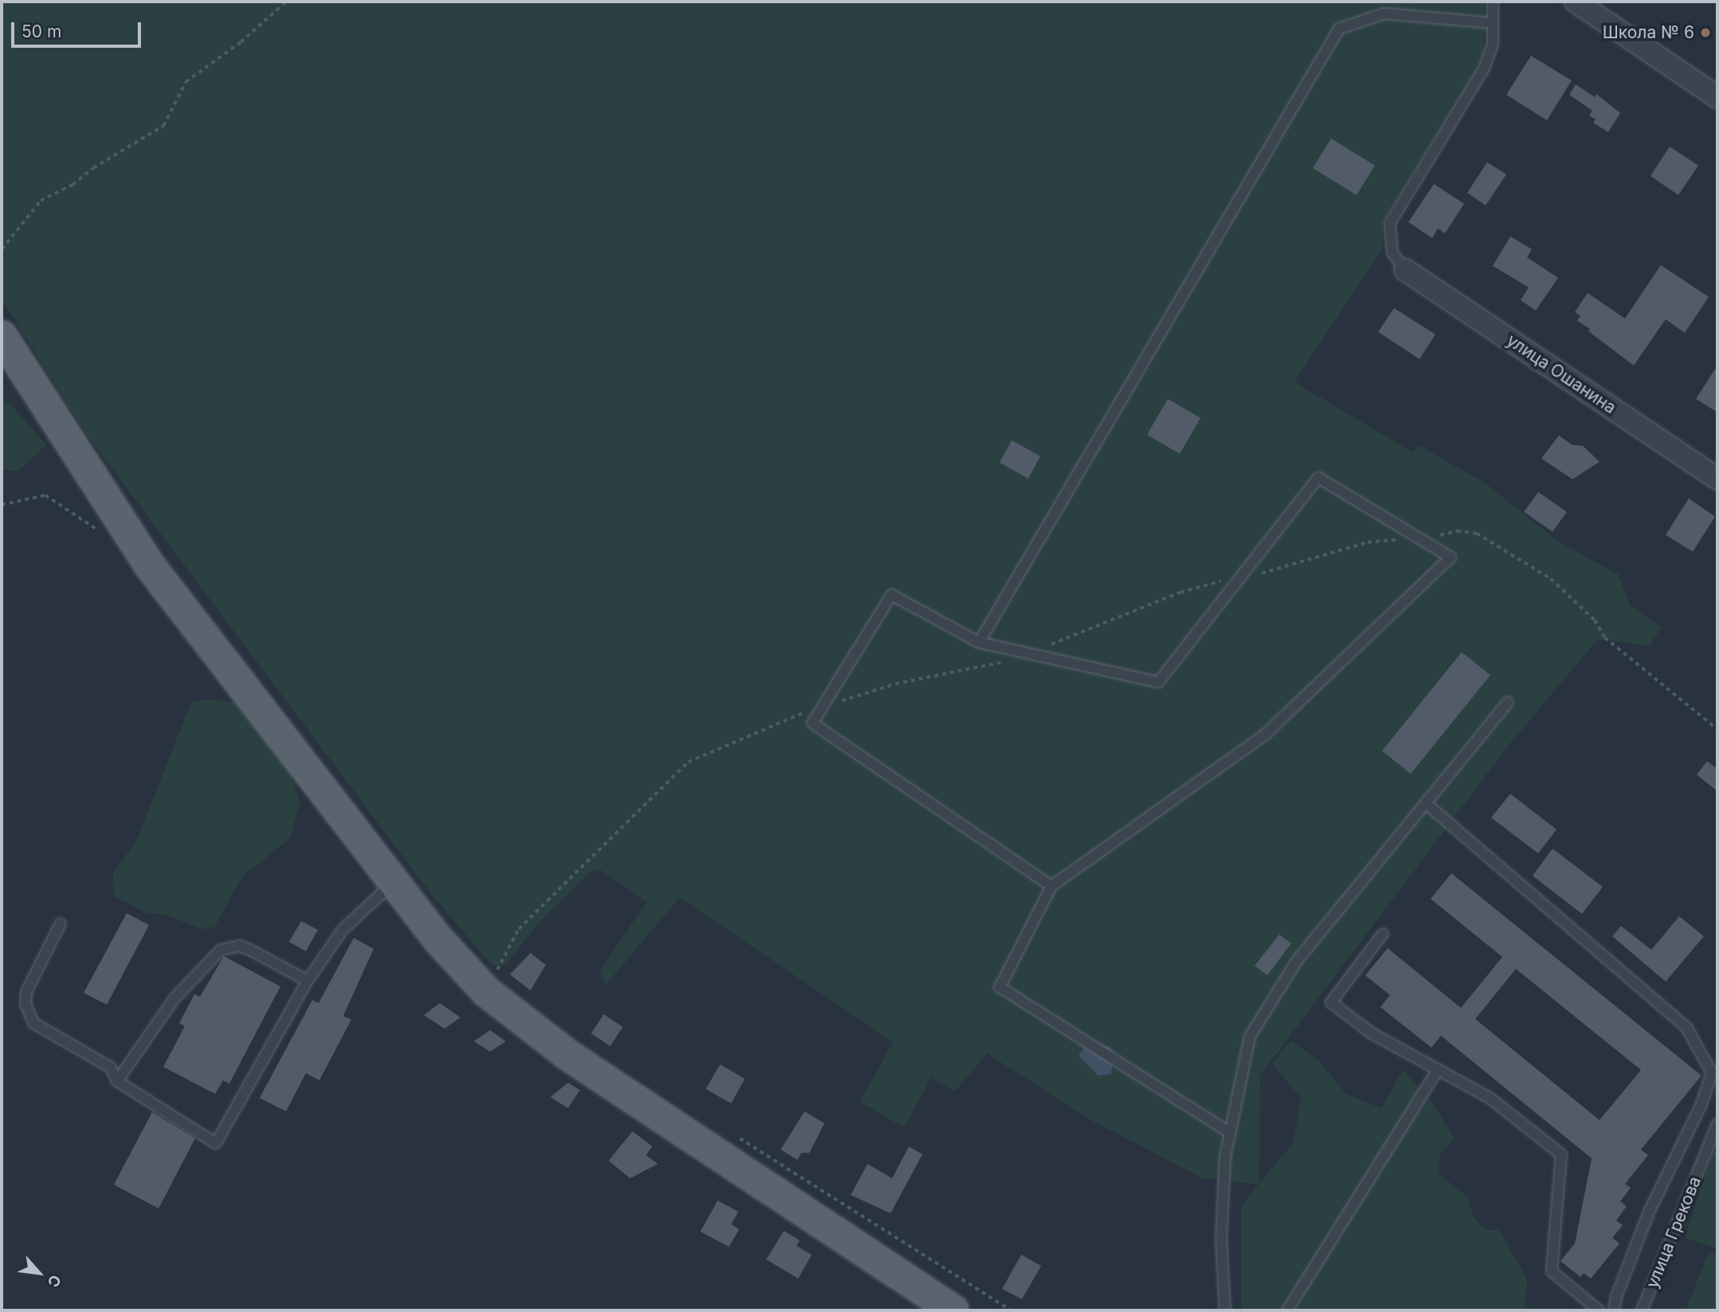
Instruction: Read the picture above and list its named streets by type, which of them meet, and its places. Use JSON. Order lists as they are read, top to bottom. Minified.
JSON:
{"streets":{"street":["улица Ошанина"],"lane":["улица Грекова"]},"places":["Школа № 6"],"scale_bar":"50 m","north":"bottom right"}
